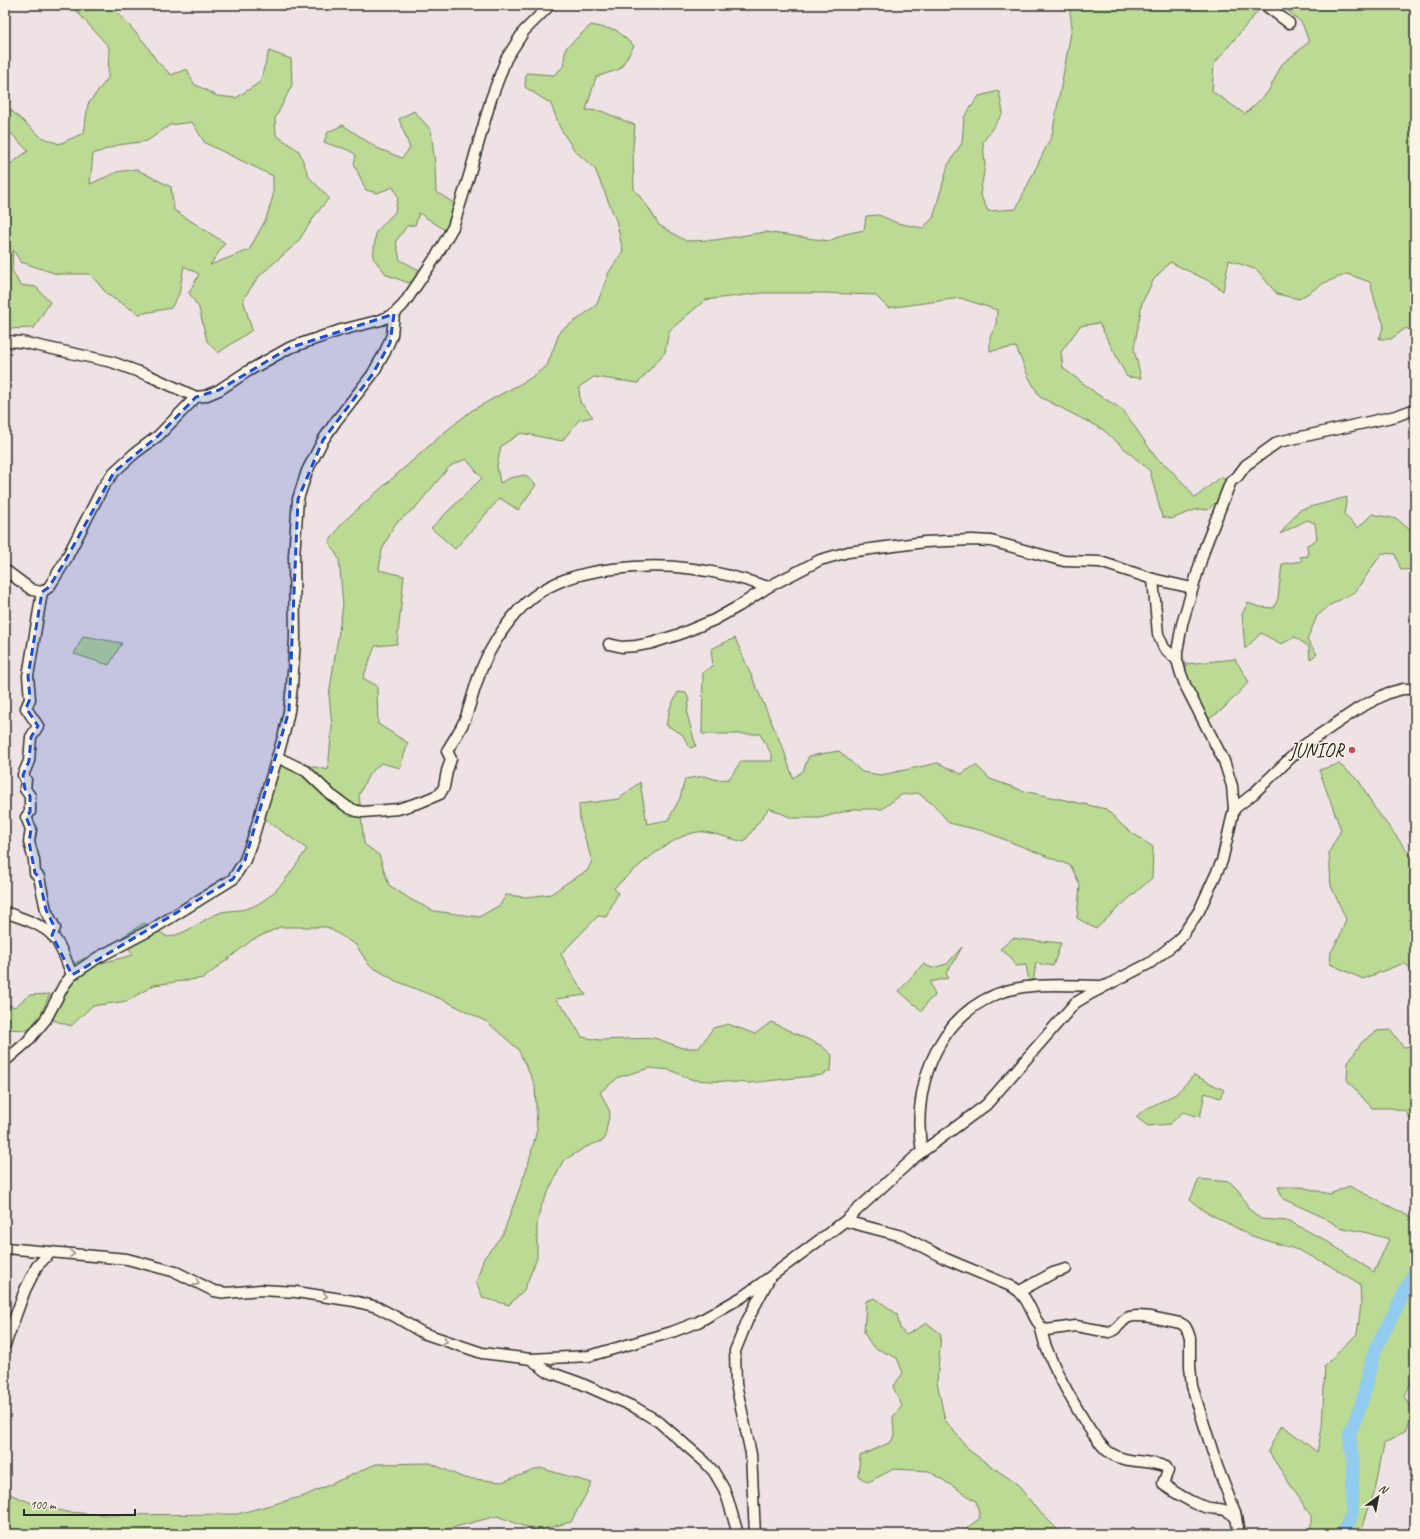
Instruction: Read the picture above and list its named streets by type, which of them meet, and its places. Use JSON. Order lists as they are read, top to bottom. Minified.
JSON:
{"places":["JUNIOR"],"scale_bar":"100 m","north":"top right"}
